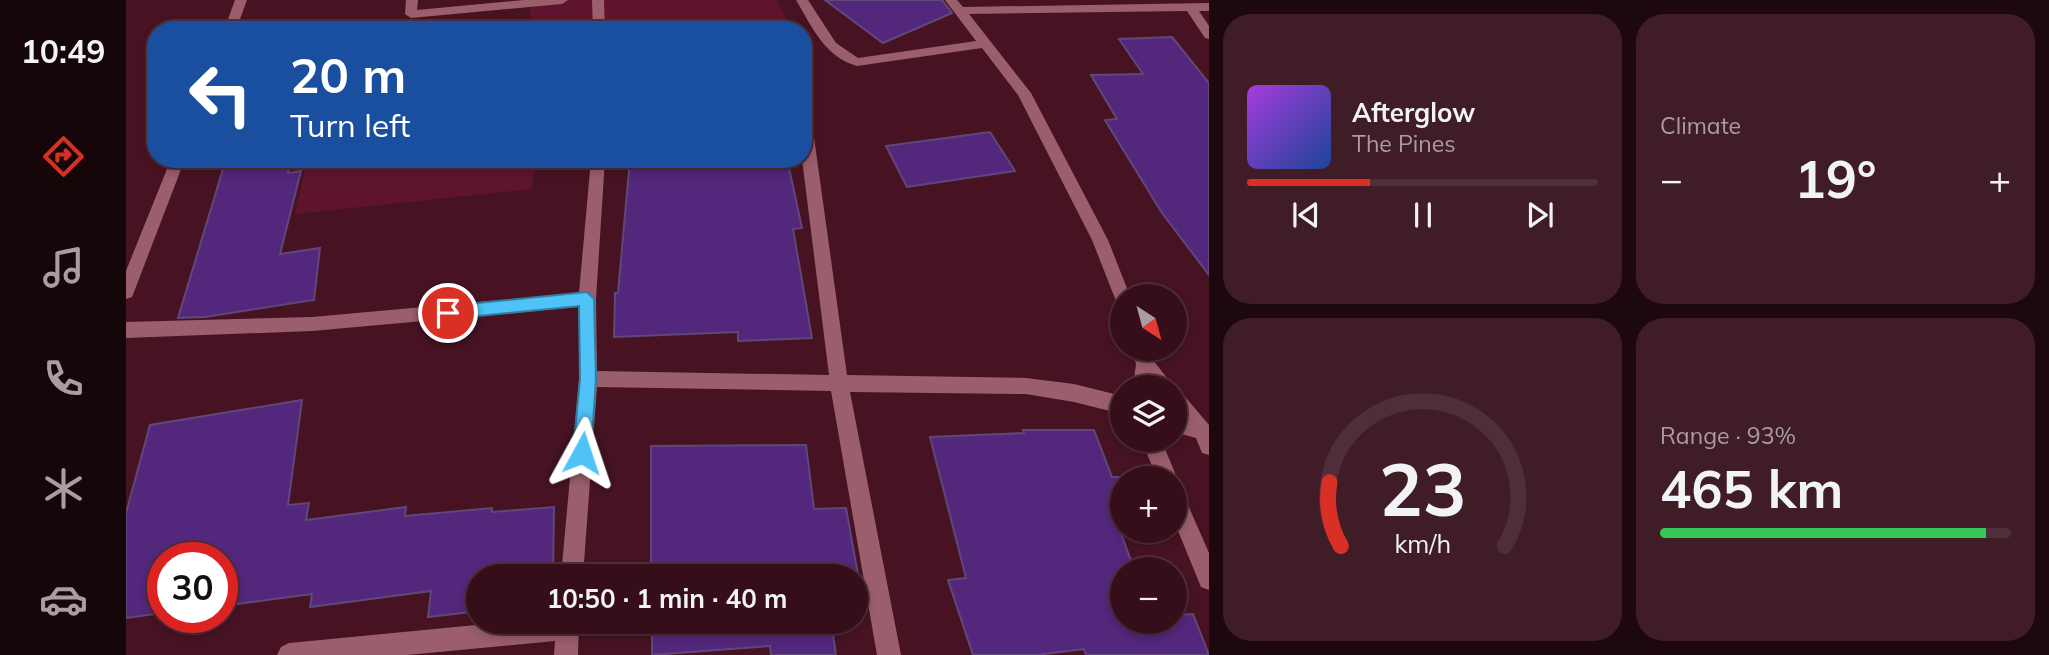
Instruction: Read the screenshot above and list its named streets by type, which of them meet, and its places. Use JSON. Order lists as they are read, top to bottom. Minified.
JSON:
{"north":"bottom right","page":{"tabs":"10:49","tile":["Climate",["Range · 93%","465 km"]],"turn":["20 m","Turn left"],"song":["Afterglow","The Pines"],"heat":["−","19°","+"],"map_buttons":["+","−"],"limit":"30","trip":"10:50 · 1 min · 40 m","gauge":["23","km/h"]}}
